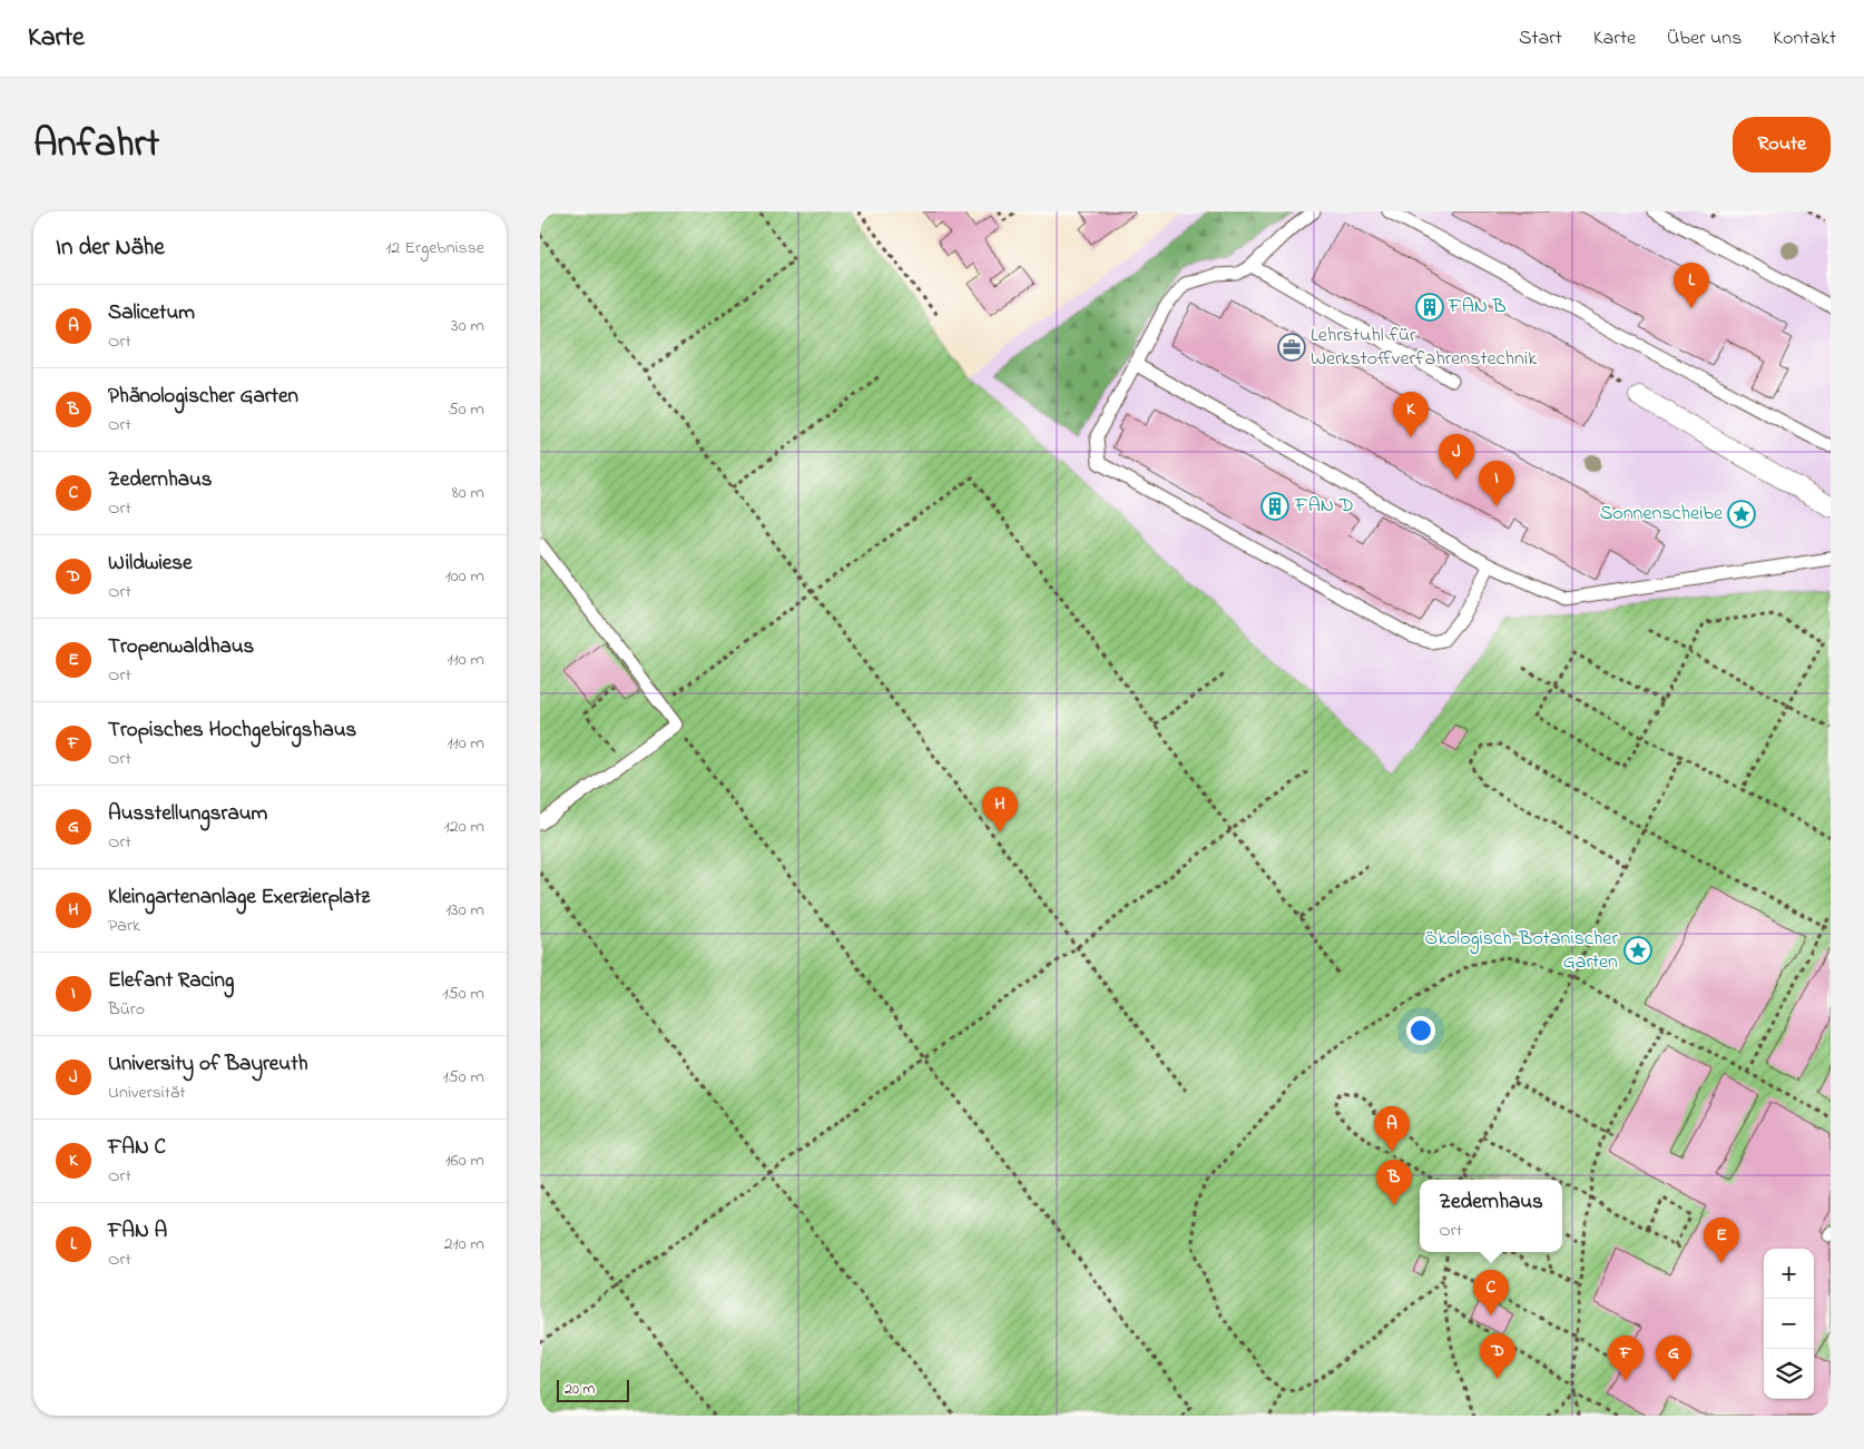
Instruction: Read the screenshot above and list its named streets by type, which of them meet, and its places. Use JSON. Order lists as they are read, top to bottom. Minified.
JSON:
{"places":{"building":["FAN B","FAN D"],"office":["Lehrstuhl für Werkstoffverfahrenstechnik"],"place":["Sonnenscheibe","Ökologisch-Botanischer Garten"]},"scale_bar":"20 m","page":{"header":"Karte","nav":["Start","Karte","Über uns","Kontakt"],"title":"Anfahrt","buttons":"Route","heading":["In der Nähe","12 Ergebnisse"],"pins":["L","K","J","I","H","A","B","E","C","D","F","G"],"list":[{"mark":"A","name":"Salicetum","note":"Ort","value":"30 m"},{"mark":"B","name":"Phänologischer Garten","note":"Ort","value":"50 m"},{"mark":"C","name":"Zedernhaus","note":"Ort","value":"80 m"},{"mark":"D","name":"Wildwiese","note":"Ort","value":"100 m"},{"mark":"E","name":"Tropenwaldhaus","note":"Ort","value":"110 m"},{"mark":"F","name":"Tropisches Hochgebirgshaus","note":"Ort","value":"110 m"},{"mark":"G","name":"Ausstellungsraum","note":"Ort","value":"120 m"},{"mark":"H","name":"Kleingartenanlage Exerzierplatz","note":"Park","value":"130 m"},{"mark":"I","name":"Elefant Racing","note":"Büro","value":"150 m"},{"mark":"J","name":"University of Bayreuth","note":"Universität","value":"150 m"},{"mark":"K","name":"FAN C","note":"Ort","value":"160 m"},{"mark":"L","name":"FAN A","note":"Ort","value":"210 m"}],"popup":["Zedernhaus","Ort"],"map_buttons":["+","−"],"scale":"20 m"}}
